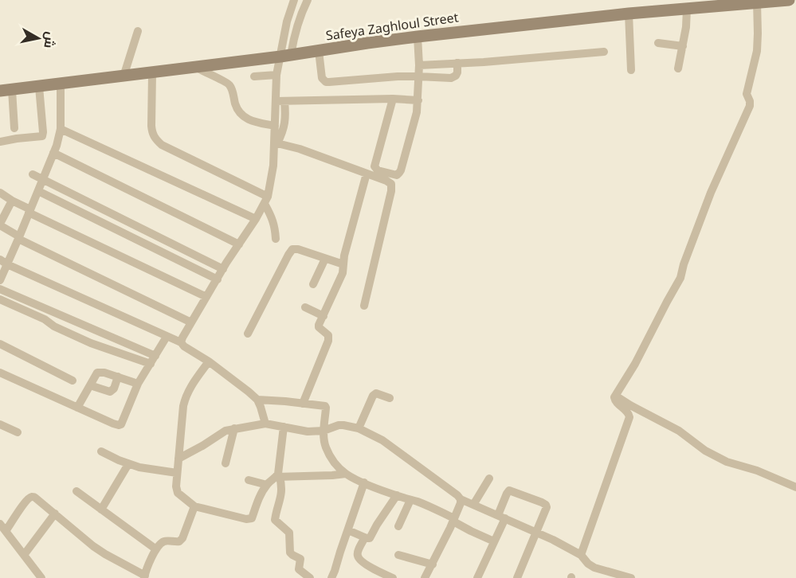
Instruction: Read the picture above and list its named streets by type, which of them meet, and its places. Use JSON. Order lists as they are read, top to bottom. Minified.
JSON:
{"streets":{"street":["Safeya Zaghloul Street"]},"north":"right"}
